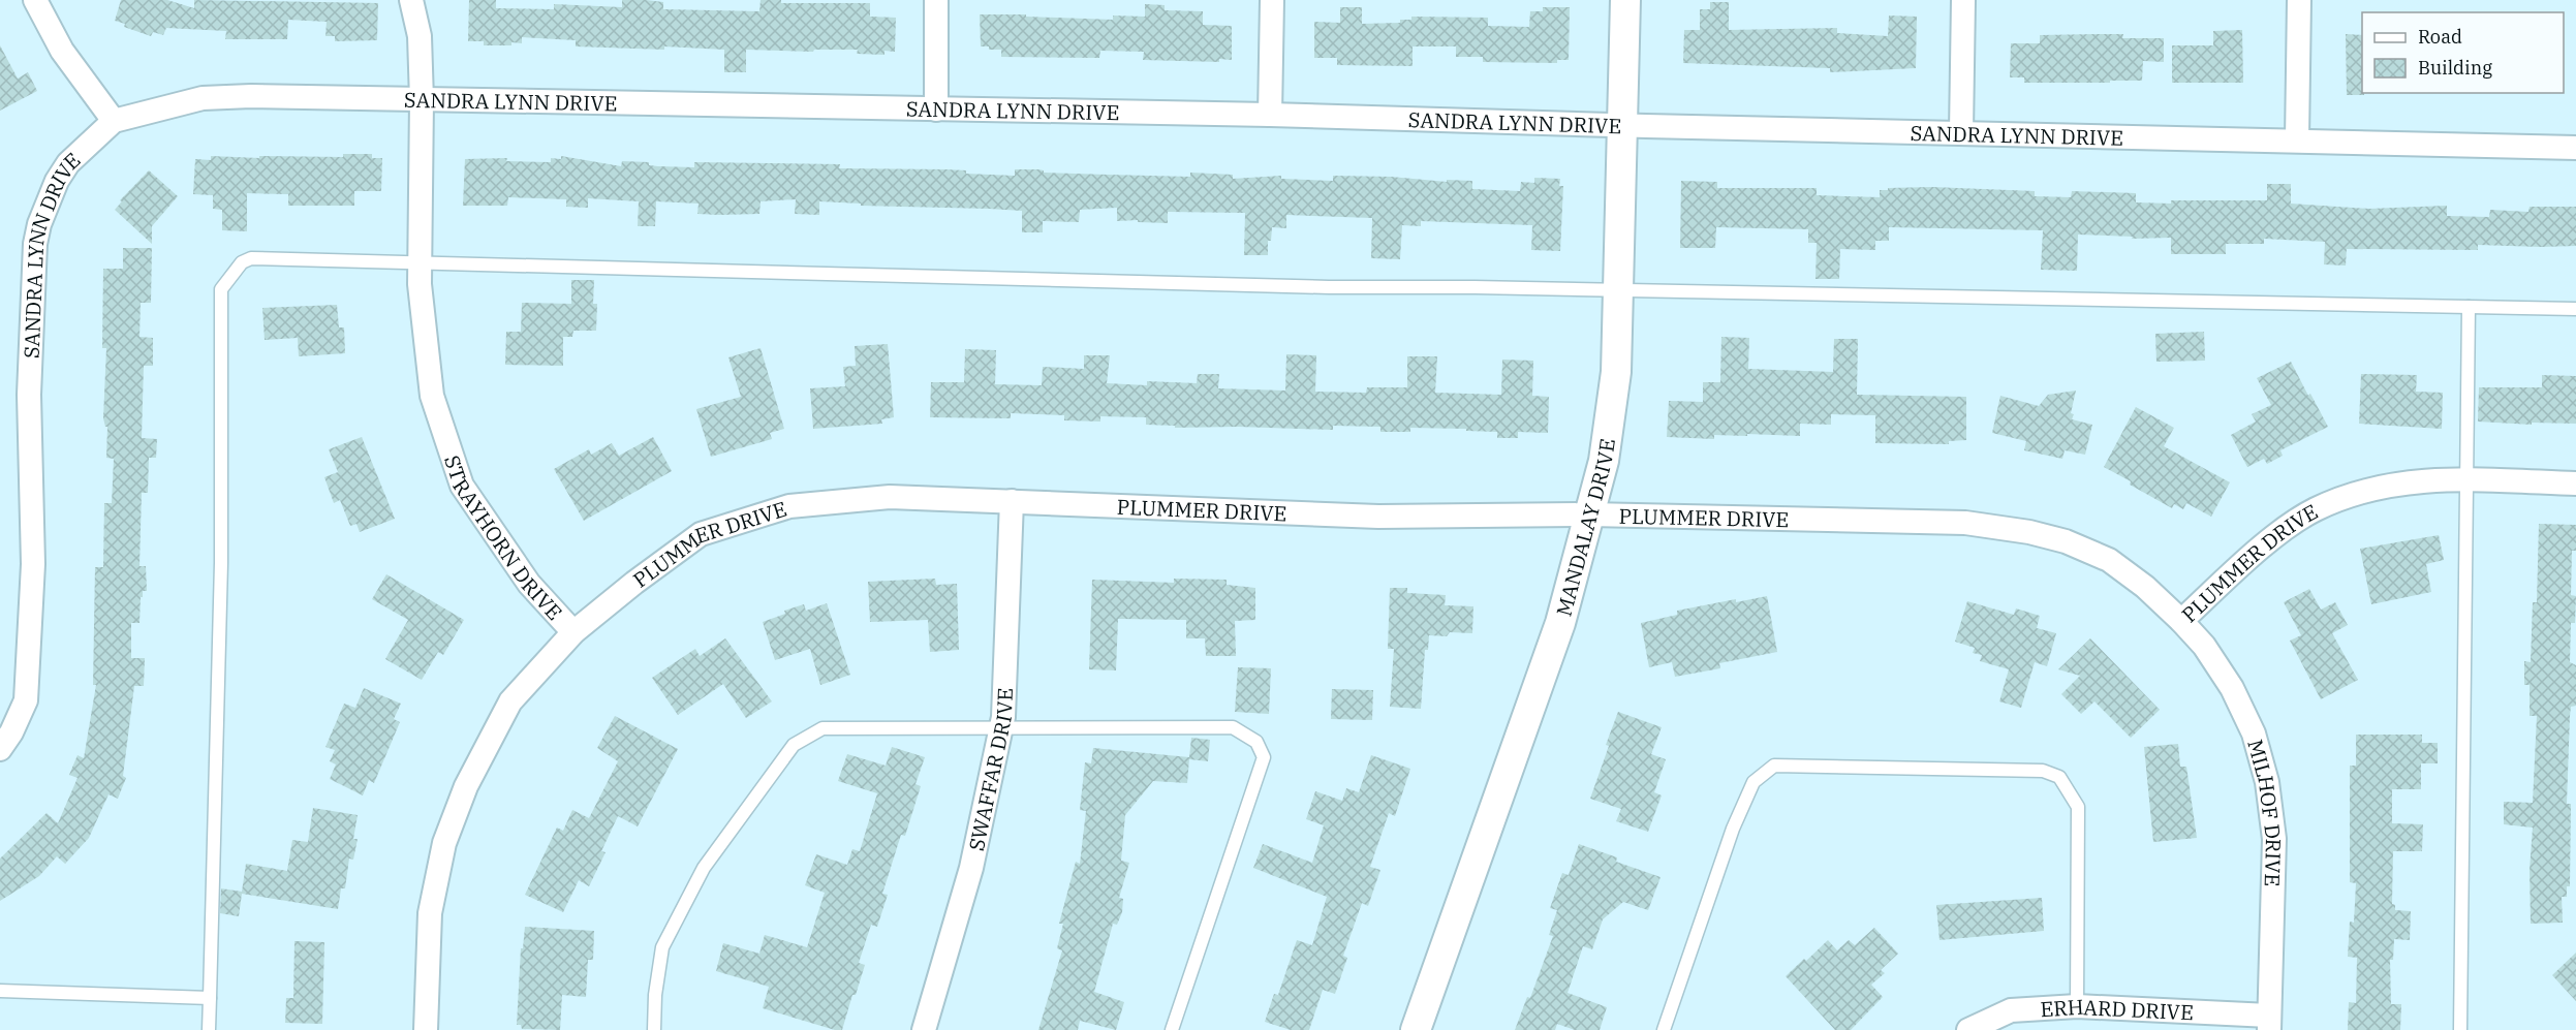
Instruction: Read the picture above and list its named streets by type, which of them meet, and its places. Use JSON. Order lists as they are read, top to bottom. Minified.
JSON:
{"streets":{"street":["SANDRA LYNN DRIVE","PLUMMER DRIVE","MANDALAY DRIVE","STRAYHORN DRIVE","SWAFFAR DRIVE","MILHOF DRIVE","ERHARD DRIVE"]},"crossings":[["SANDRA LYNN DRIVE","MANDALAY DRIVE"],["SANDRA LYNN DRIVE","STRAYHORN DRIVE"],["PLUMMER DRIVE","MANDALAY DRIVE"],["PLUMMER DRIVE","STRAYHORN DRIVE"],["PLUMMER DRIVE","SWAFFAR DRIVE"],["PLUMMER DRIVE","MILHOF DRIVE"],["MILHOF DRIVE","ERHARD DRIVE"]],"legend":["Road","Building"]}
